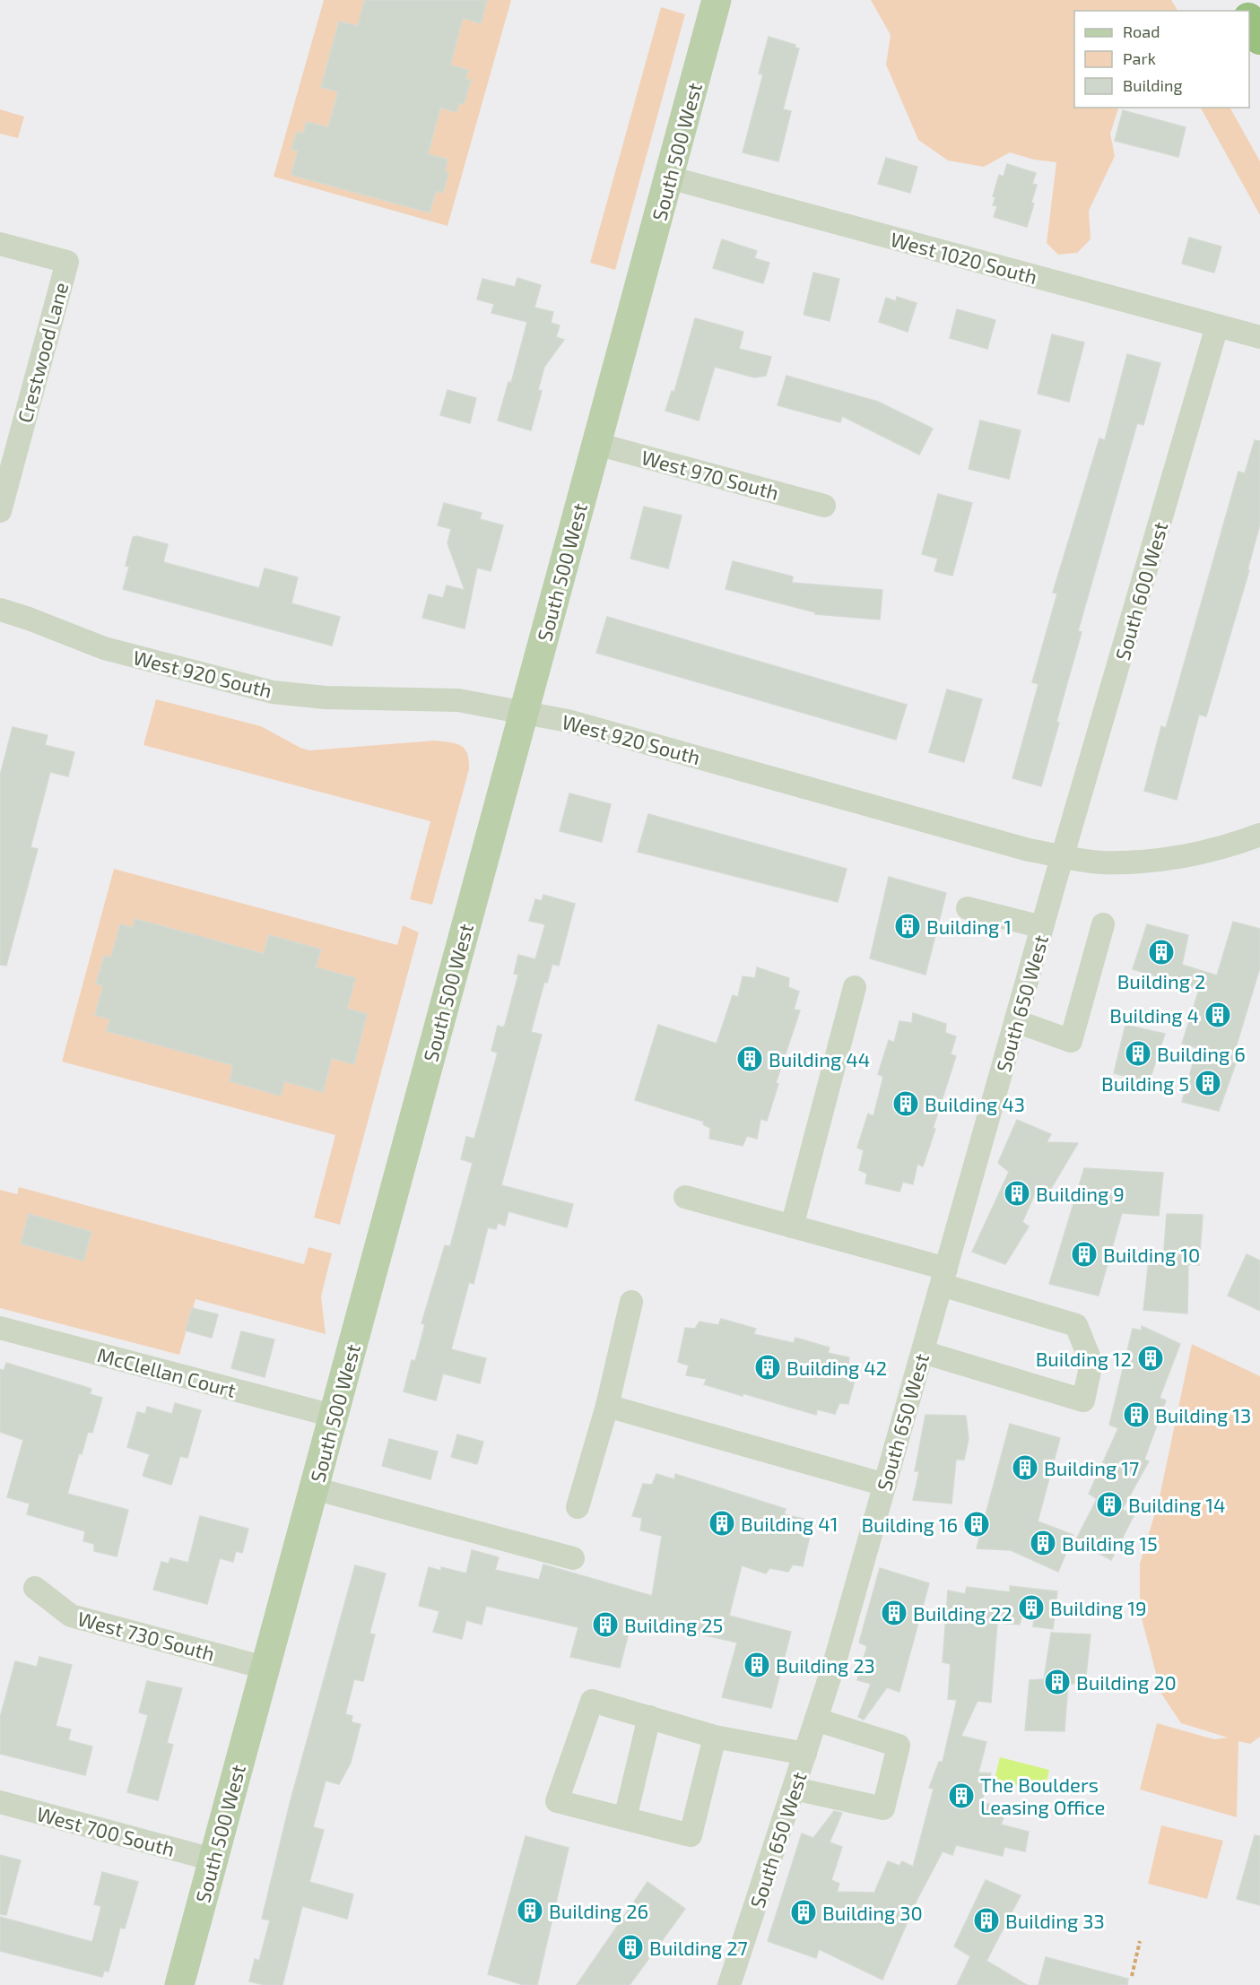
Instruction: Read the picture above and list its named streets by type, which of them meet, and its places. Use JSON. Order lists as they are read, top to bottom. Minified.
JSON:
{"streets":{"main road":["South 500 West"],"street":["West 1020 South","Crestwood Lane","West 970 South","South 600 West","West 920 South","South 650 West","McClellan Court","West 730 South","West 700 South"]},"crossings":[["South 500 West","West 1020 South"],["South 500 West","West 970 South"],["South 500 West","West 920 South"],["South 500 West","McClellan Court"],["South 500 West","West 730 South"],["South 500 West","West 700 South"],["West 1020 South","South 600 West"],["South 600 West","West 920 South"],["South 600 West","South 650 West"],["West 920 South","South 650 West"]],"places":{"building":["Building 1","Building 2","Building 4","Building 6","Building 44","Building 5","Building 43","Building 9","Building 10","Building 12","Building 42","Building 13","Building 17","Building 14","Building 41","Building 16","Building 15","Building 19","Building 22","Building 25","Building 23","Building 20","The Boulders Leasing Office","Building 26","Building 30","Building 33","Building 27"]},"legend":["Road","Park","Building"]}
